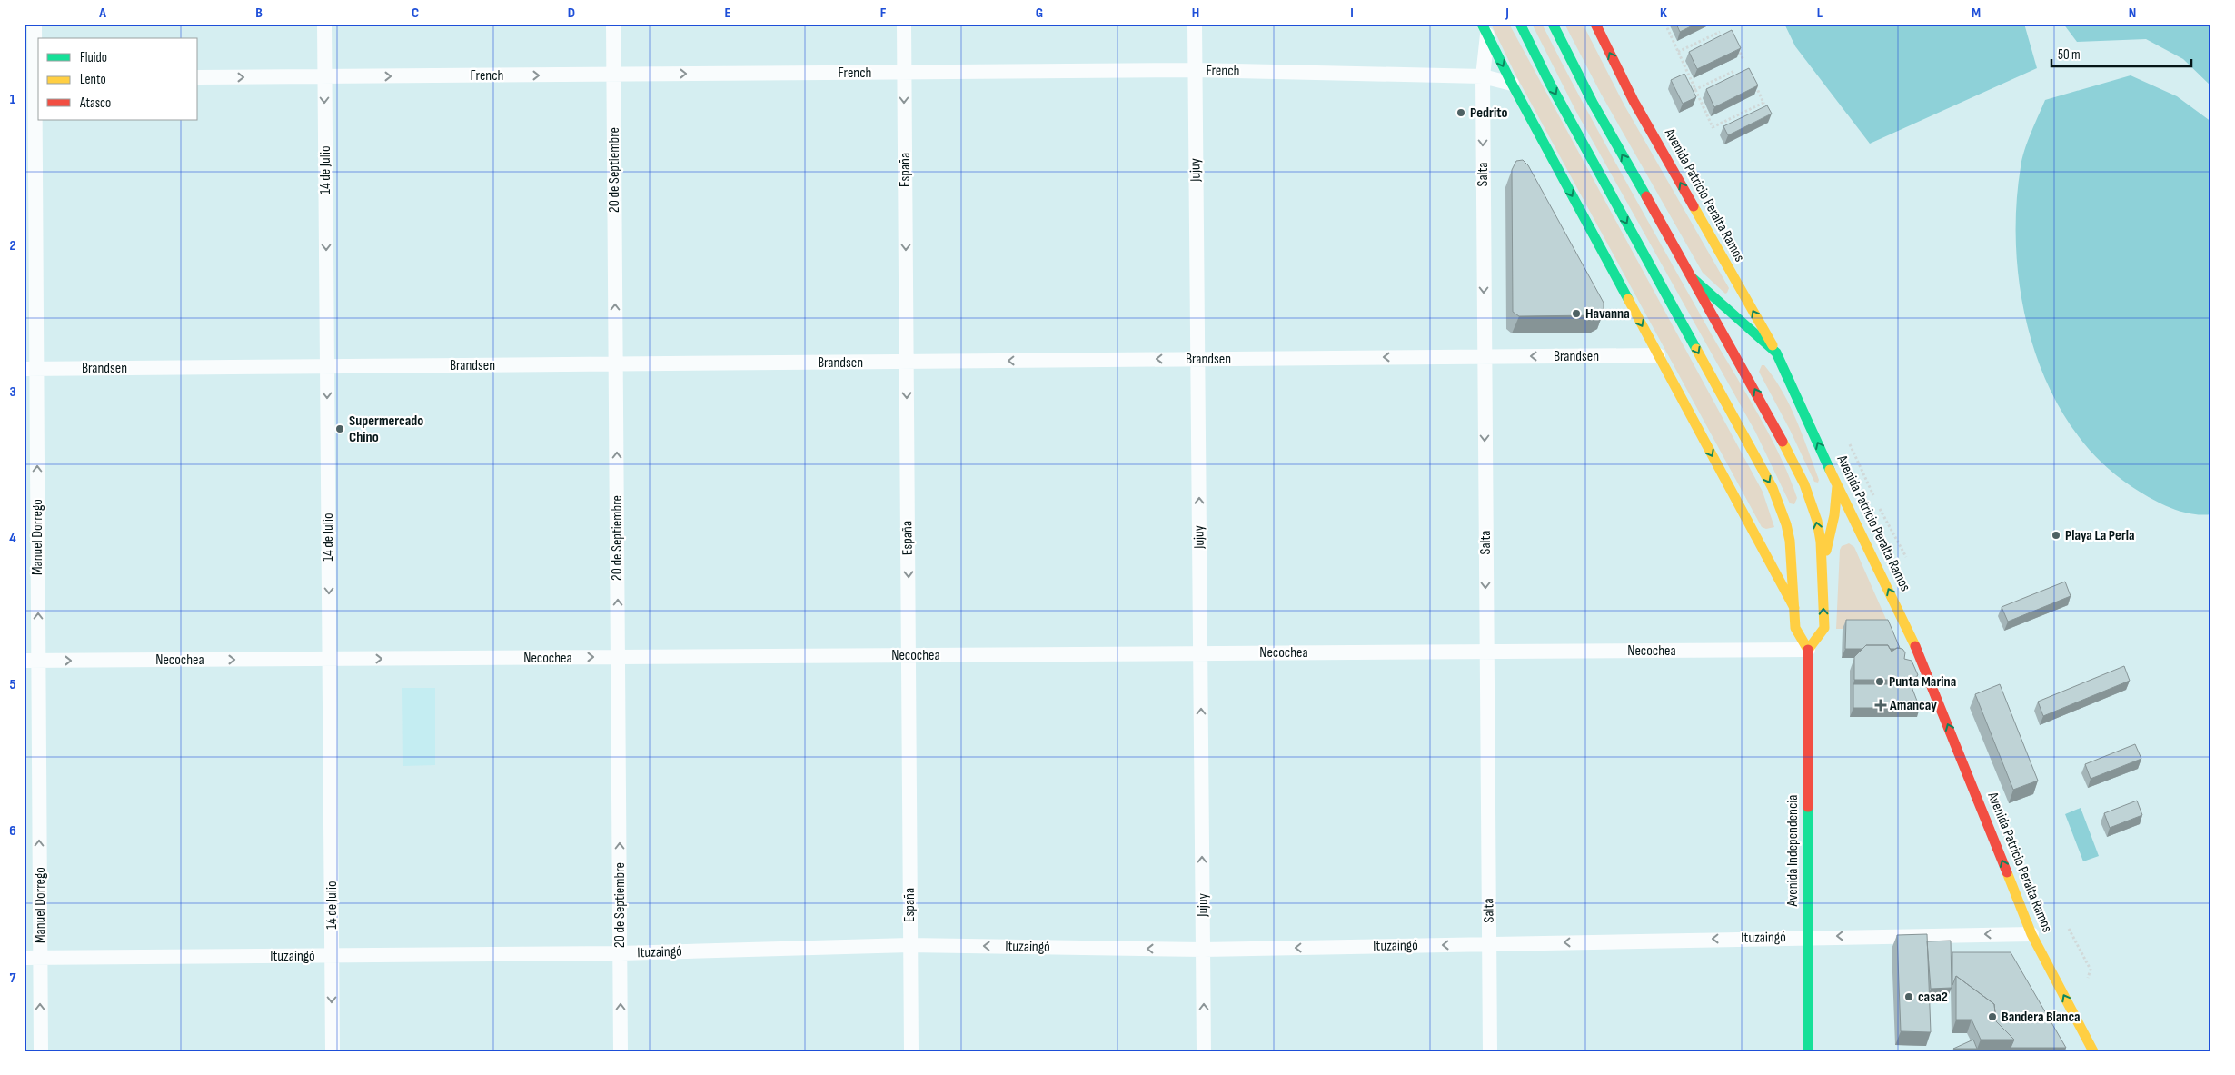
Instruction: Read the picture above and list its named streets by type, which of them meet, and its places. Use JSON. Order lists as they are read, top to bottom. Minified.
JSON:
{"streets":{"main road":["Avenida Patricio Peralta Ramos","Avenida Independencia"],"street":["French","14 de Julio","20 de Septiembre","España","Jujuy","Salta","Brandsen","Manuel Dorrego","Necochea","Ituzaingó"]},"crossings":[["French","14 de Julio"],["French","20 de Septiembre"],["French","España"],["French","Jujuy"],["French","Salta"],["14 de Julio","Brandsen"],["14 de Julio","Necochea"],["14 de Julio","Ituzaingó"],["20 de Septiembre","Brandsen"],["20 de Septiembre","Necochea"],["20 de Septiembre","Ituzaingó"],["España","Brandsen"],["España","Necochea"],["España","Ituzaingó"],["Jujuy","Brandsen"],["Jujuy","Necochea"],["Jujuy","Ituzaingó"],["Salta","Brandsen"],["Salta","Necochea"],["Salta","Ituzaingó"],["Avenida Patricio Peralta Ramos","Ituzaingó"],["Brandsen","Manuel Dorrego"],["Manuel Dorrego","Necochea"],["Manuel Dorrego","Ituzaingó"],["Necochea","Avenida Independencia"],["Avenida Independencia","Ituzaingó"]],"one_way":["French","14 de Julio","20 de Septiembre","España","Jujuy","Salta","Brandsen","Manuel Dorrego","Ituzaingó"],"places":{"other":["Pedrito","Havanna","Supermercado Chino","Playa La Perla","Punta Marina","casa2","Bandera Blanca"],"health":["Amancay"]},"legend":["Fluido","Lento","Atasco"],"scale_bar":"50 m","grid":{"columns":["A","B","C","D","E","F","G","H","I","J","K","L","M","N"],"rows":["1","2","3","4","5","6","7"]}}
